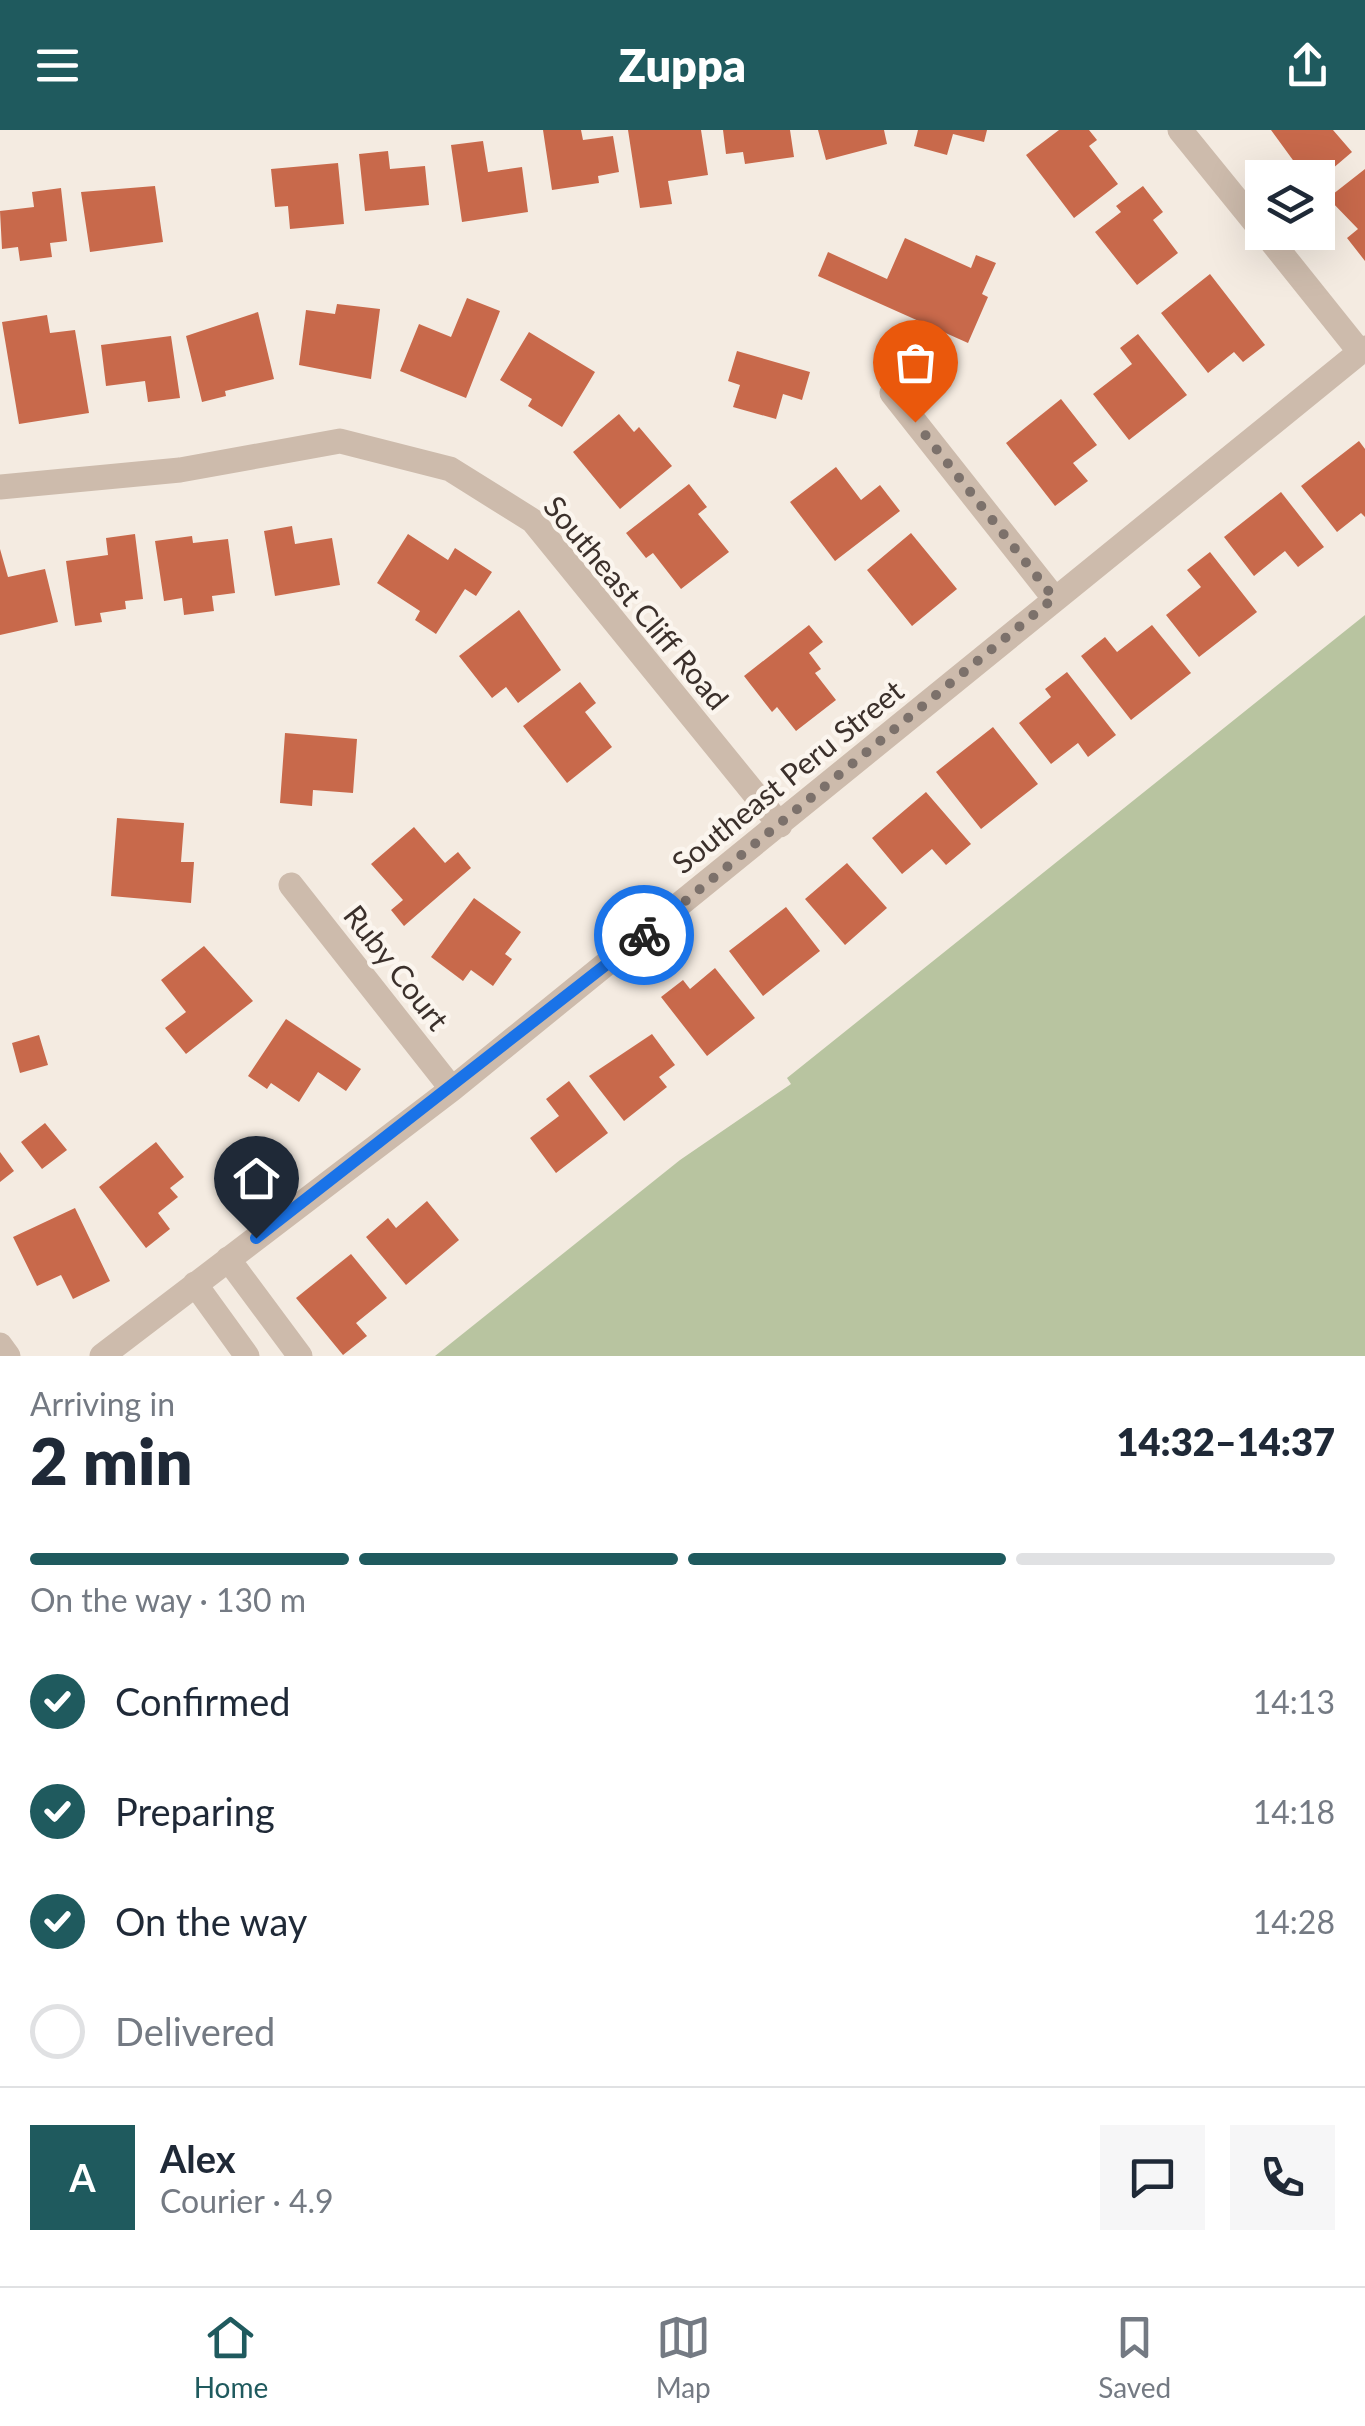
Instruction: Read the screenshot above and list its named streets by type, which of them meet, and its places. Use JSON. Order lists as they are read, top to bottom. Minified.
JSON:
{"streets":{"street":["Southeast Cliff Road","Southeast Peru Street","Ruby Court"]},"crossings":[["Southeast Cliff Road","Southeast Peru Street"],["Southeast Peru Street","Ruby Court"]],"page":{"header":"Zuppa","heading":["2 min","Arriving in","14:32–14:37"],"panel":["Alex","Courier · 4.9"],"bar":"On the way · 130 m","list":[["Confirmed","14:13"],["Preparing","14:18"],["On the way","14:28"],"Delivered"],"round":"A","tabs":["Home","Map","Saved"]}}
